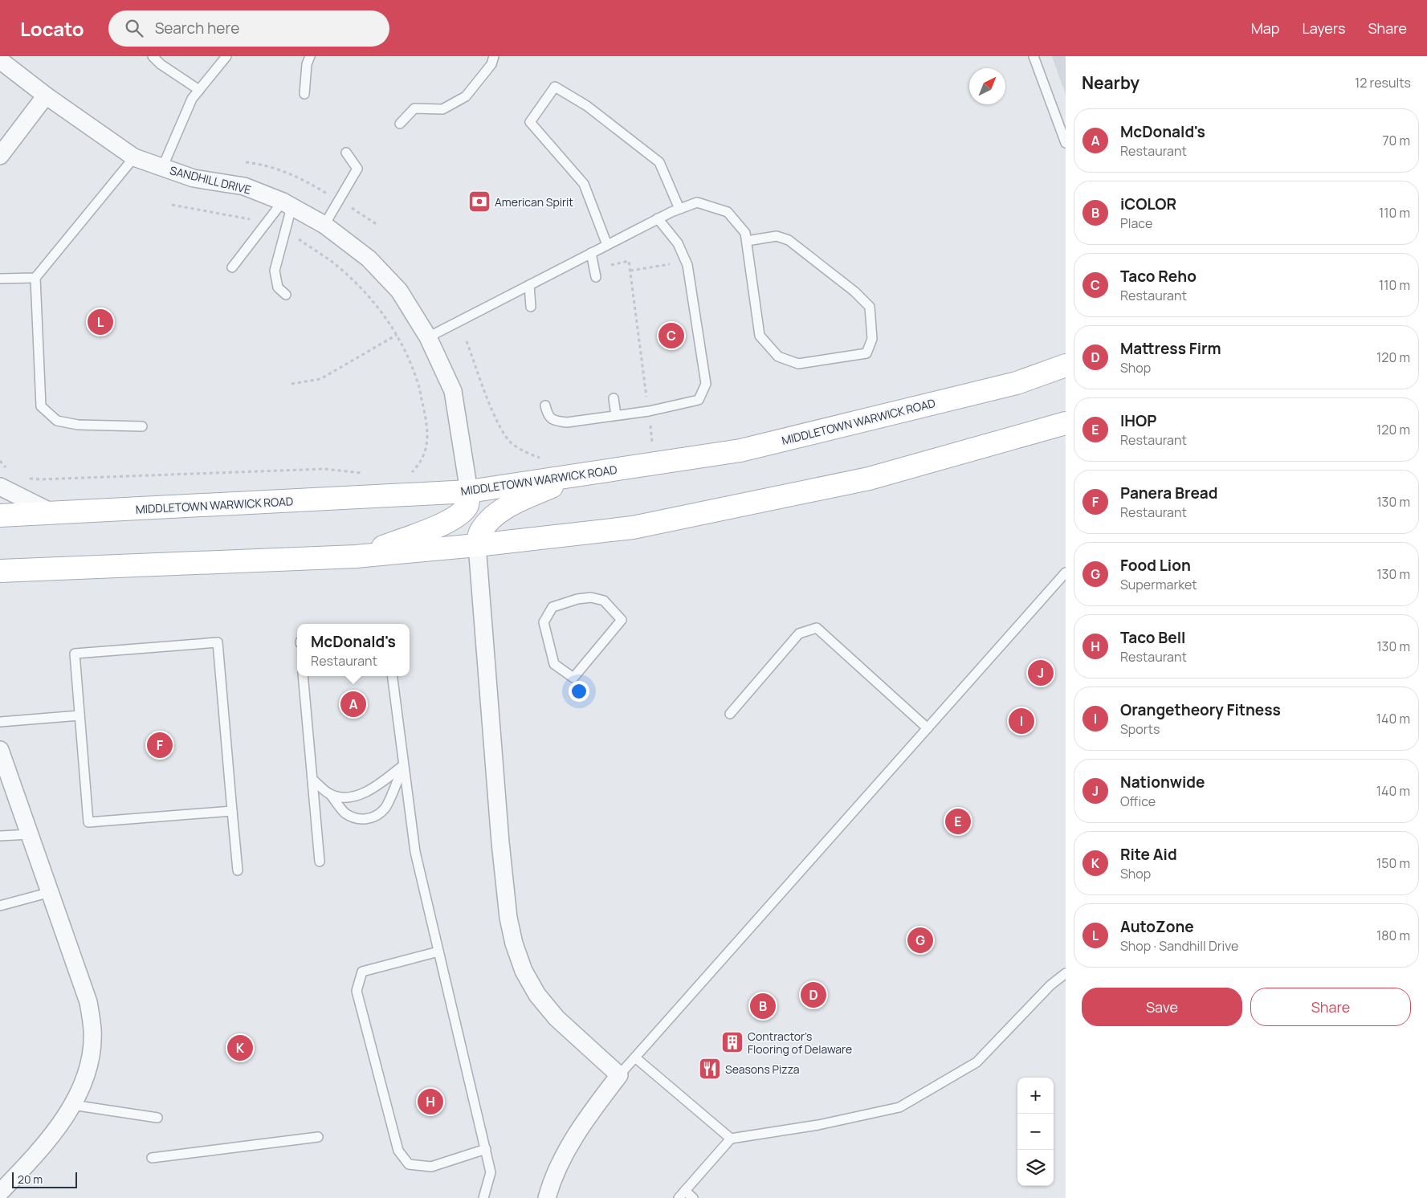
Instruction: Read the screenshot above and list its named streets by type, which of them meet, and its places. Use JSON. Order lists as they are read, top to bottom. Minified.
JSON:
{"streets":{"main road":["MIDDLETOWN WARWICK ROAD"],"street":["SANDHILL DRIVE"]},"crossings":[["SANDHILL DRIVE","MIDDLETOWN WARWICK ROAD"]],"places":{"bank":["American Spirit"],"building":["Contractor's Flooring of Delaware"],"restaurant":["Seasons Pizza"]},"scale_bar":"20 m","north":"top right","page":{"header":"Locato","search":"Search here","nav":["Map","Layers","Share"],"heading":["Nearby","12 results"],"list":[{"mark":"A","name":"McDonald's","note":"Restaurant","value":"70 m"},{"mark":"B","name":"iCOLOR","note":"Place","value":"110 m"},{"mark":"C","name":"Taco Reho","note":"Restaurant","value":"110 m"},{"mark":"D","name":"Mattress Firm","note":"Shop","value":"120 m"},{"mark":"E","name":"IHOP","note":"Restaurant","value":"120 m"},{"mark":"F","name":"Panera Bread","note":"Restaurant","value":"130 m"},{"mark":"G","name":"Food Lion","note":"Supermarket","value":"130 m"},{"mark":"H","name":"Taco Bell","note":"Restaurant","value":"130 m"},{"mark":"I","name":"Orangetheory Fitness","note":"Sports","value":"140 m"},{"mark":"J","name":"Nationwide","note":"Office","value":"140 m"},{"mark":"K","name":"Rite Aid","note":"Shop","value":"150 m"},{"mark":"L","name":"AutoZone","note":"Shop · Sandhill Drive","value":"180 m"}],"pins":["L","C","J","A","I","F","E","G","D","B","K","H"],"popup":["McDonald's","Restaurant"],"buttons":["Save","Share"],"map_buttons":["+","−"],"scale":"20 m"}}
